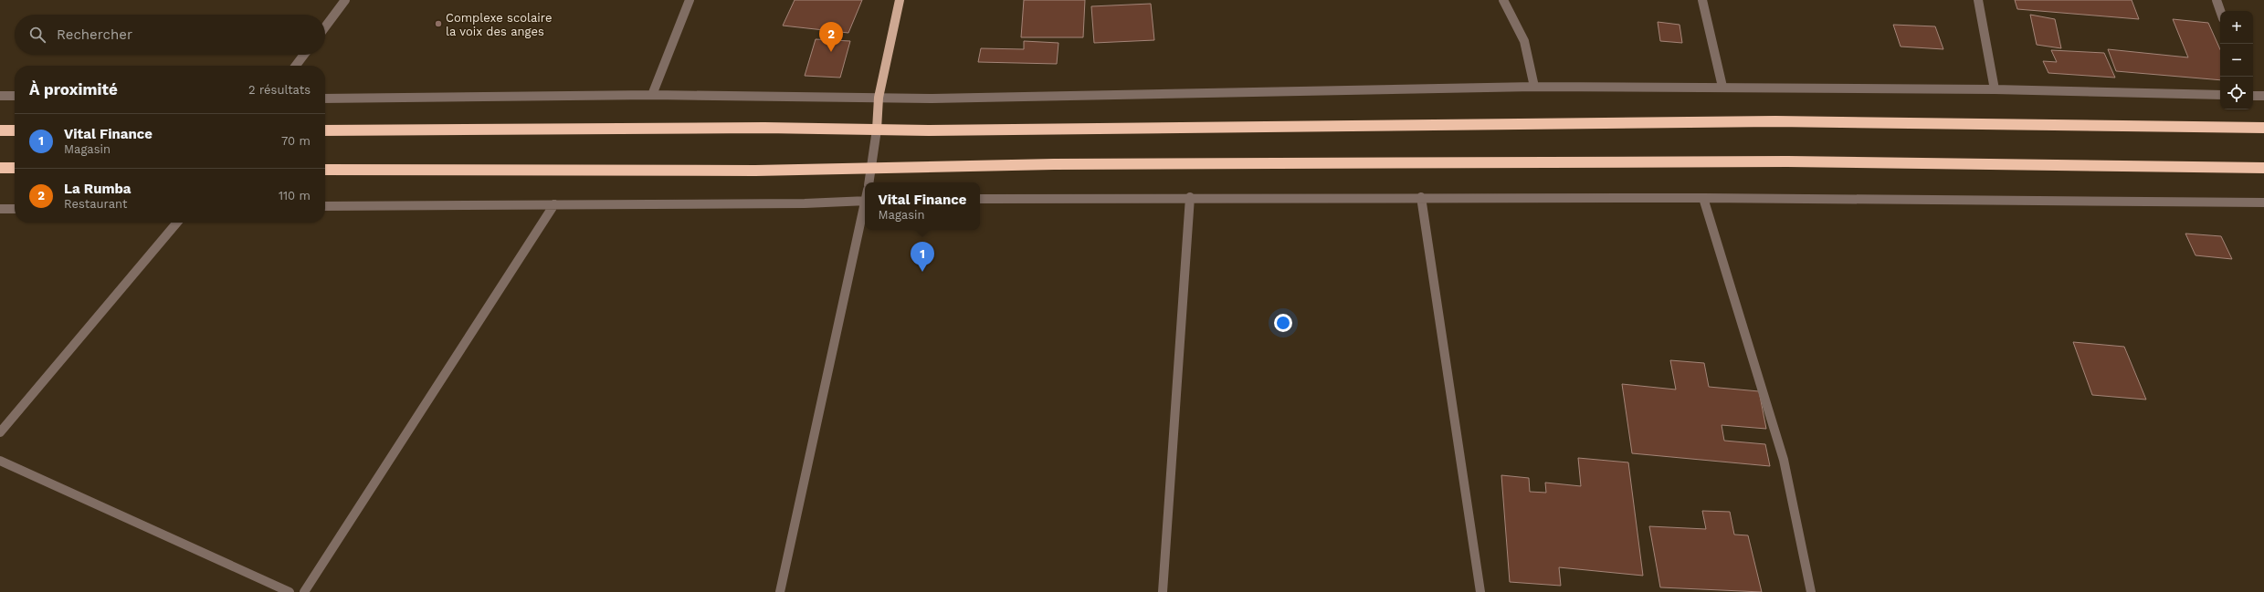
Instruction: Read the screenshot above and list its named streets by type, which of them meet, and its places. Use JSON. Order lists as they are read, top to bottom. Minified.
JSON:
{"places":["Complexe scolaire la voix des anges"],"page":{"map_buttons":["+","−"],"search":"Rechercher","pins":["2","1"],"heading":["À proximité","2 résultats"],"list":[{"mark":"1","name":"Vital Finance","note":"Magasin","value":"70 m"},{"mark":"2","name":"La Rumba","note":"Restaurant","value":"110 m"}],"popup":["Vital Finance","Magasin"]}}
